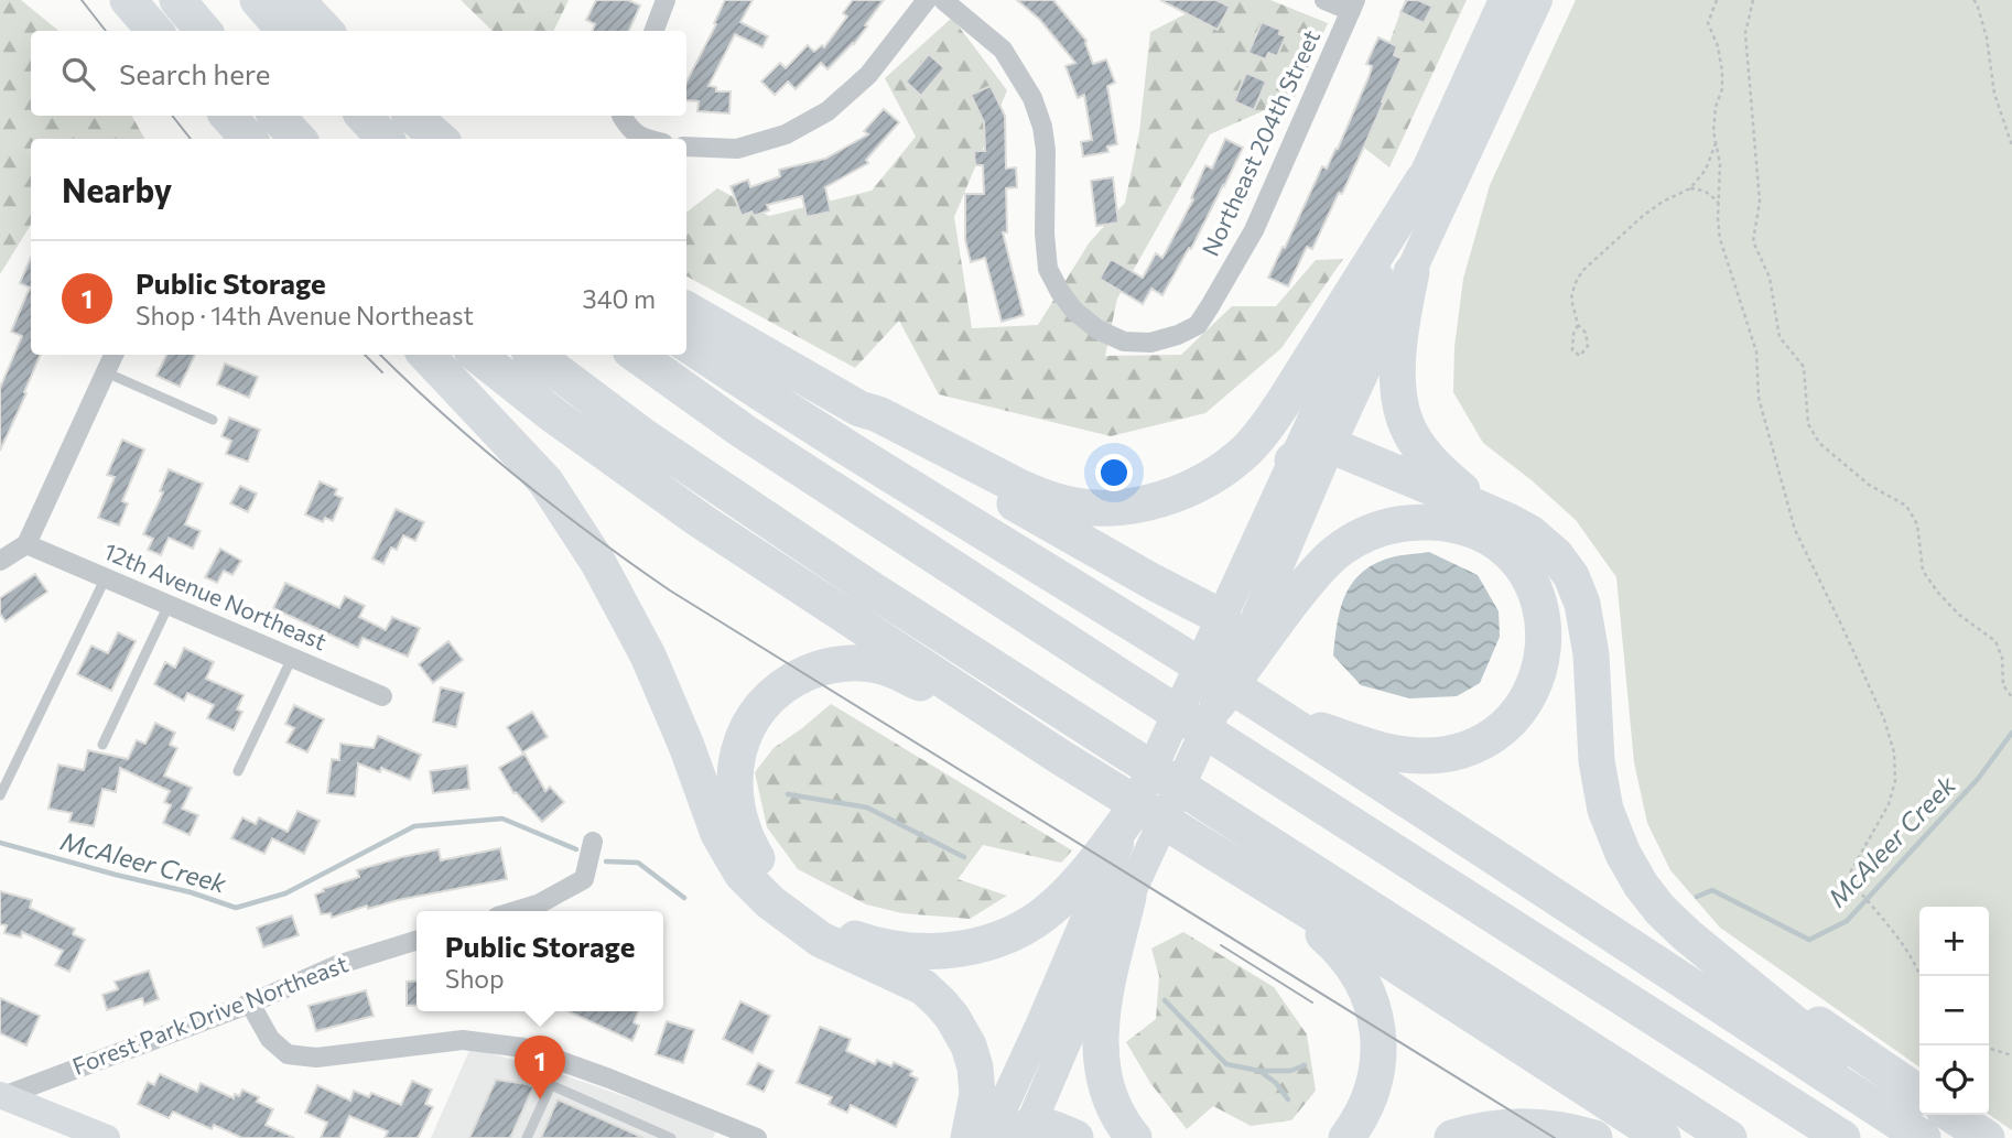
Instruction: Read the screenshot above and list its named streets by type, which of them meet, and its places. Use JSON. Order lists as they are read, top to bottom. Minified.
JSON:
{"streets":{"street":["Northeast 204th Street","12th Avenue Northeast","Forest Park Drive Northeast"]},"water":["McAleer Creek"],"page":{"search":"Search here","heading":"Nearby","list":[{"mark":"1","name":"Public Storage","note":"Shop · 14th Avenue Northeast","value":"340 m"}],"map_buttons":["+","−"],"popup":["Public Storage","Shop"],"pins":"1"}}
